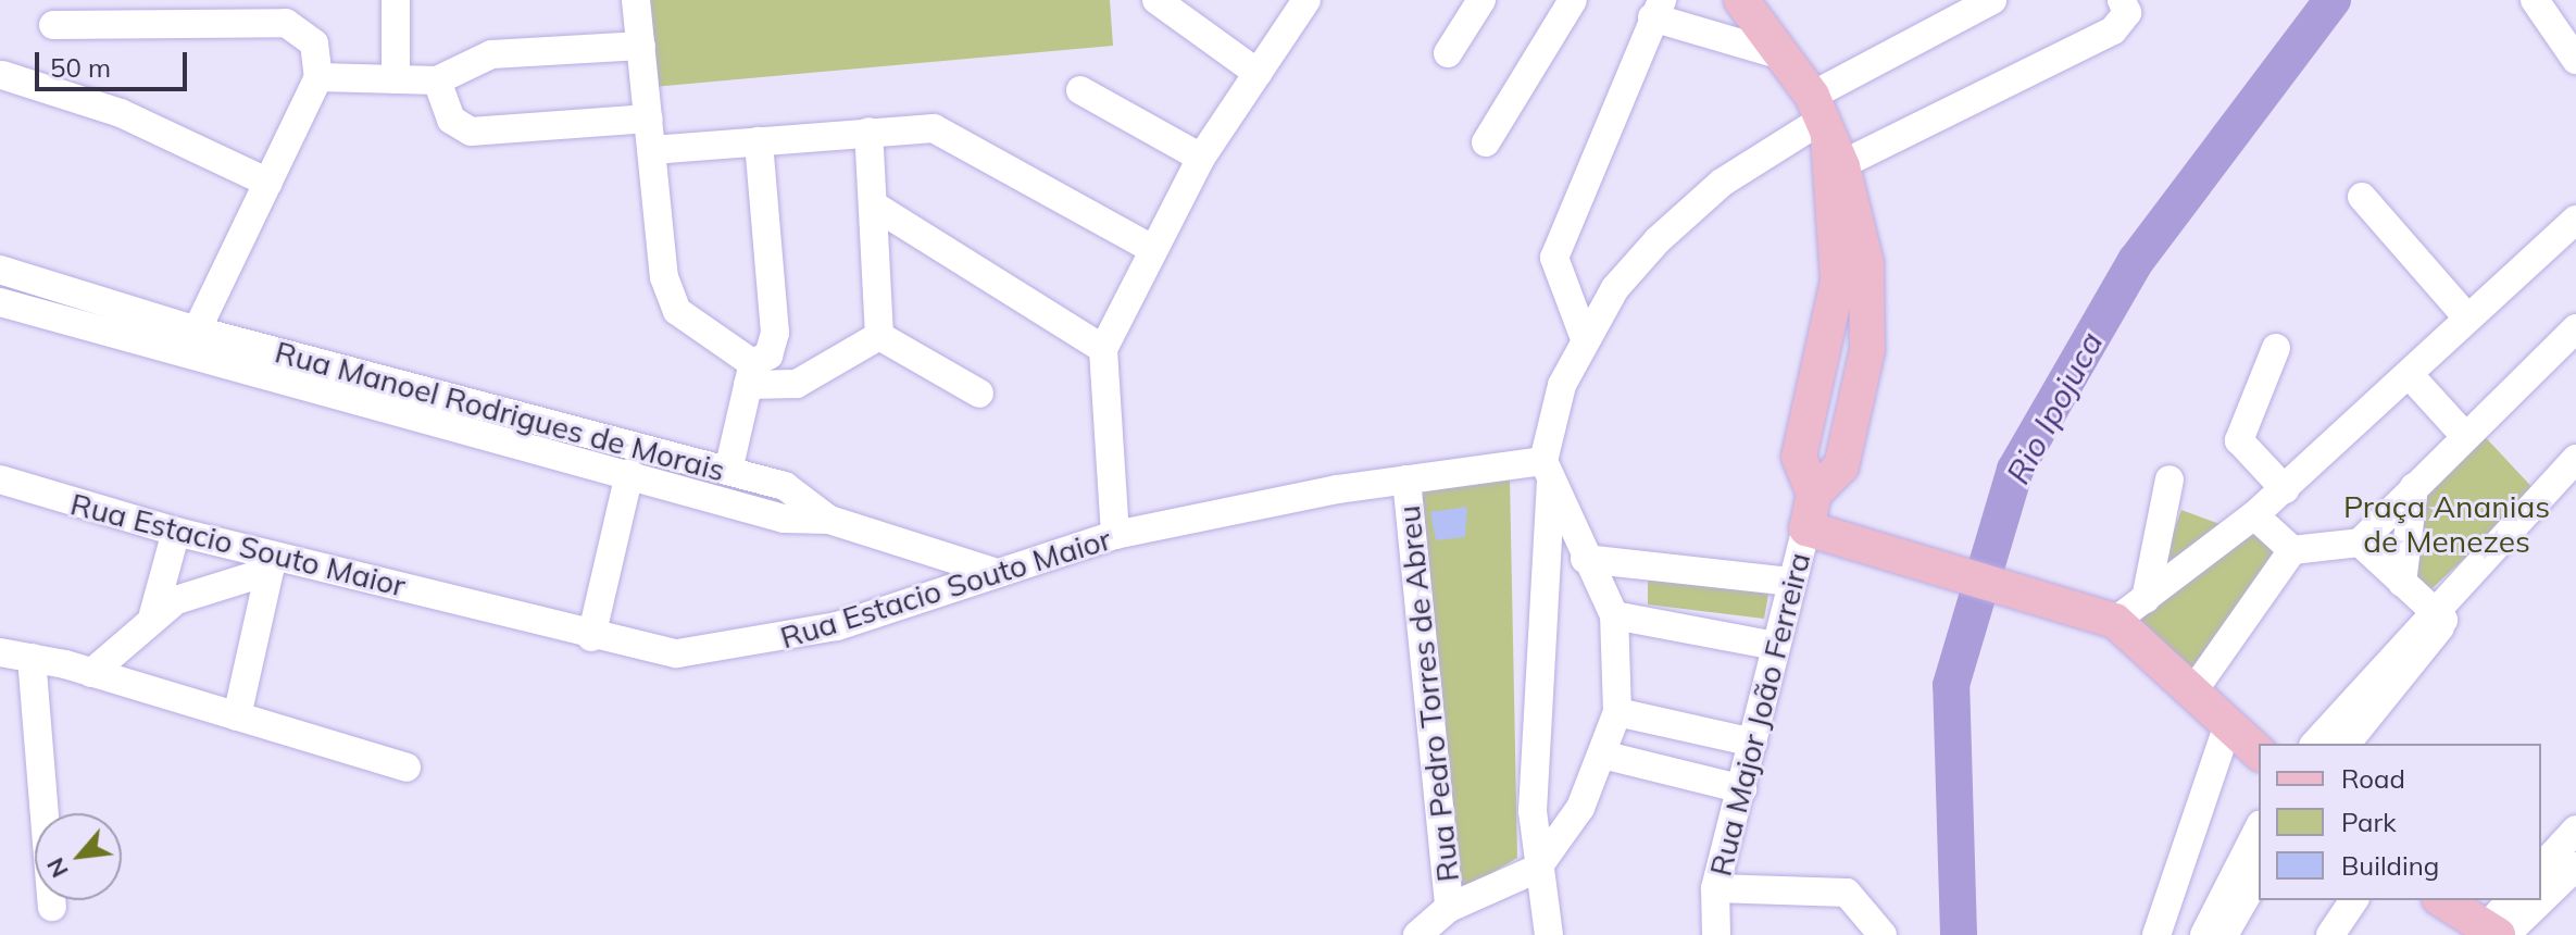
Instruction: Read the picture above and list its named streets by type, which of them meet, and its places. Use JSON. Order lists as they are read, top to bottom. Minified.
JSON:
{"streets":{"main road":["Rua Major João Ferreira"],"street":["Rua Manoel Rodrigues de Morais","Rua Estacio Souto Maior","Rua Pedro Torres de Abreu"]},"crossings":[["Rua Manoel Rodrigues de Morais","Rua Estacio Souto Maior"],["Rua Estacio Souto Maior","Rua Pedro Torres de Abreu"]],"water":["Rio Ipojuca"],"parks":["Praça Ananias de Menezes"],"legend":["Road","Park","Building"],"scale_bar":"50 m","north":"bottom left"}
